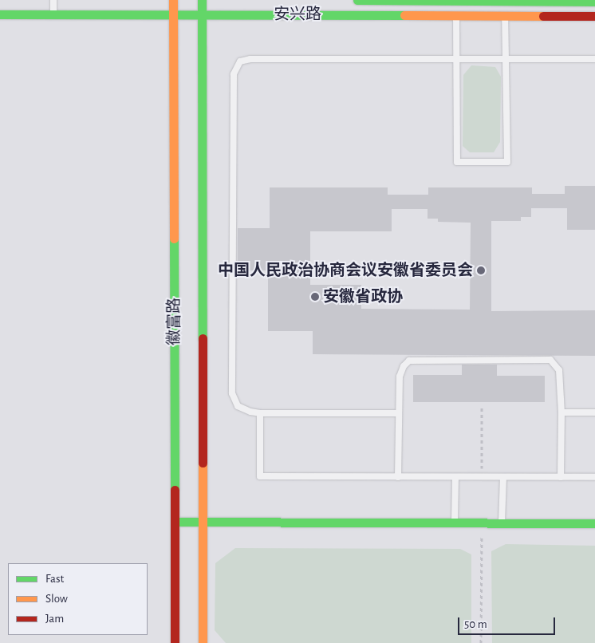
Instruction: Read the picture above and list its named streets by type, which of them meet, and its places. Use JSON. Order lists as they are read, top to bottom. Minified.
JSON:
{"streets":{"street":["安兴路","徽富路"]},"crossings":[["安兴路","徽富路"]],"places":["中国人民政治协商会议安徽省委员会","安徽省政协"],"legend":["Fast","Slow","Jam"],"scale_bar":"50 m"}
